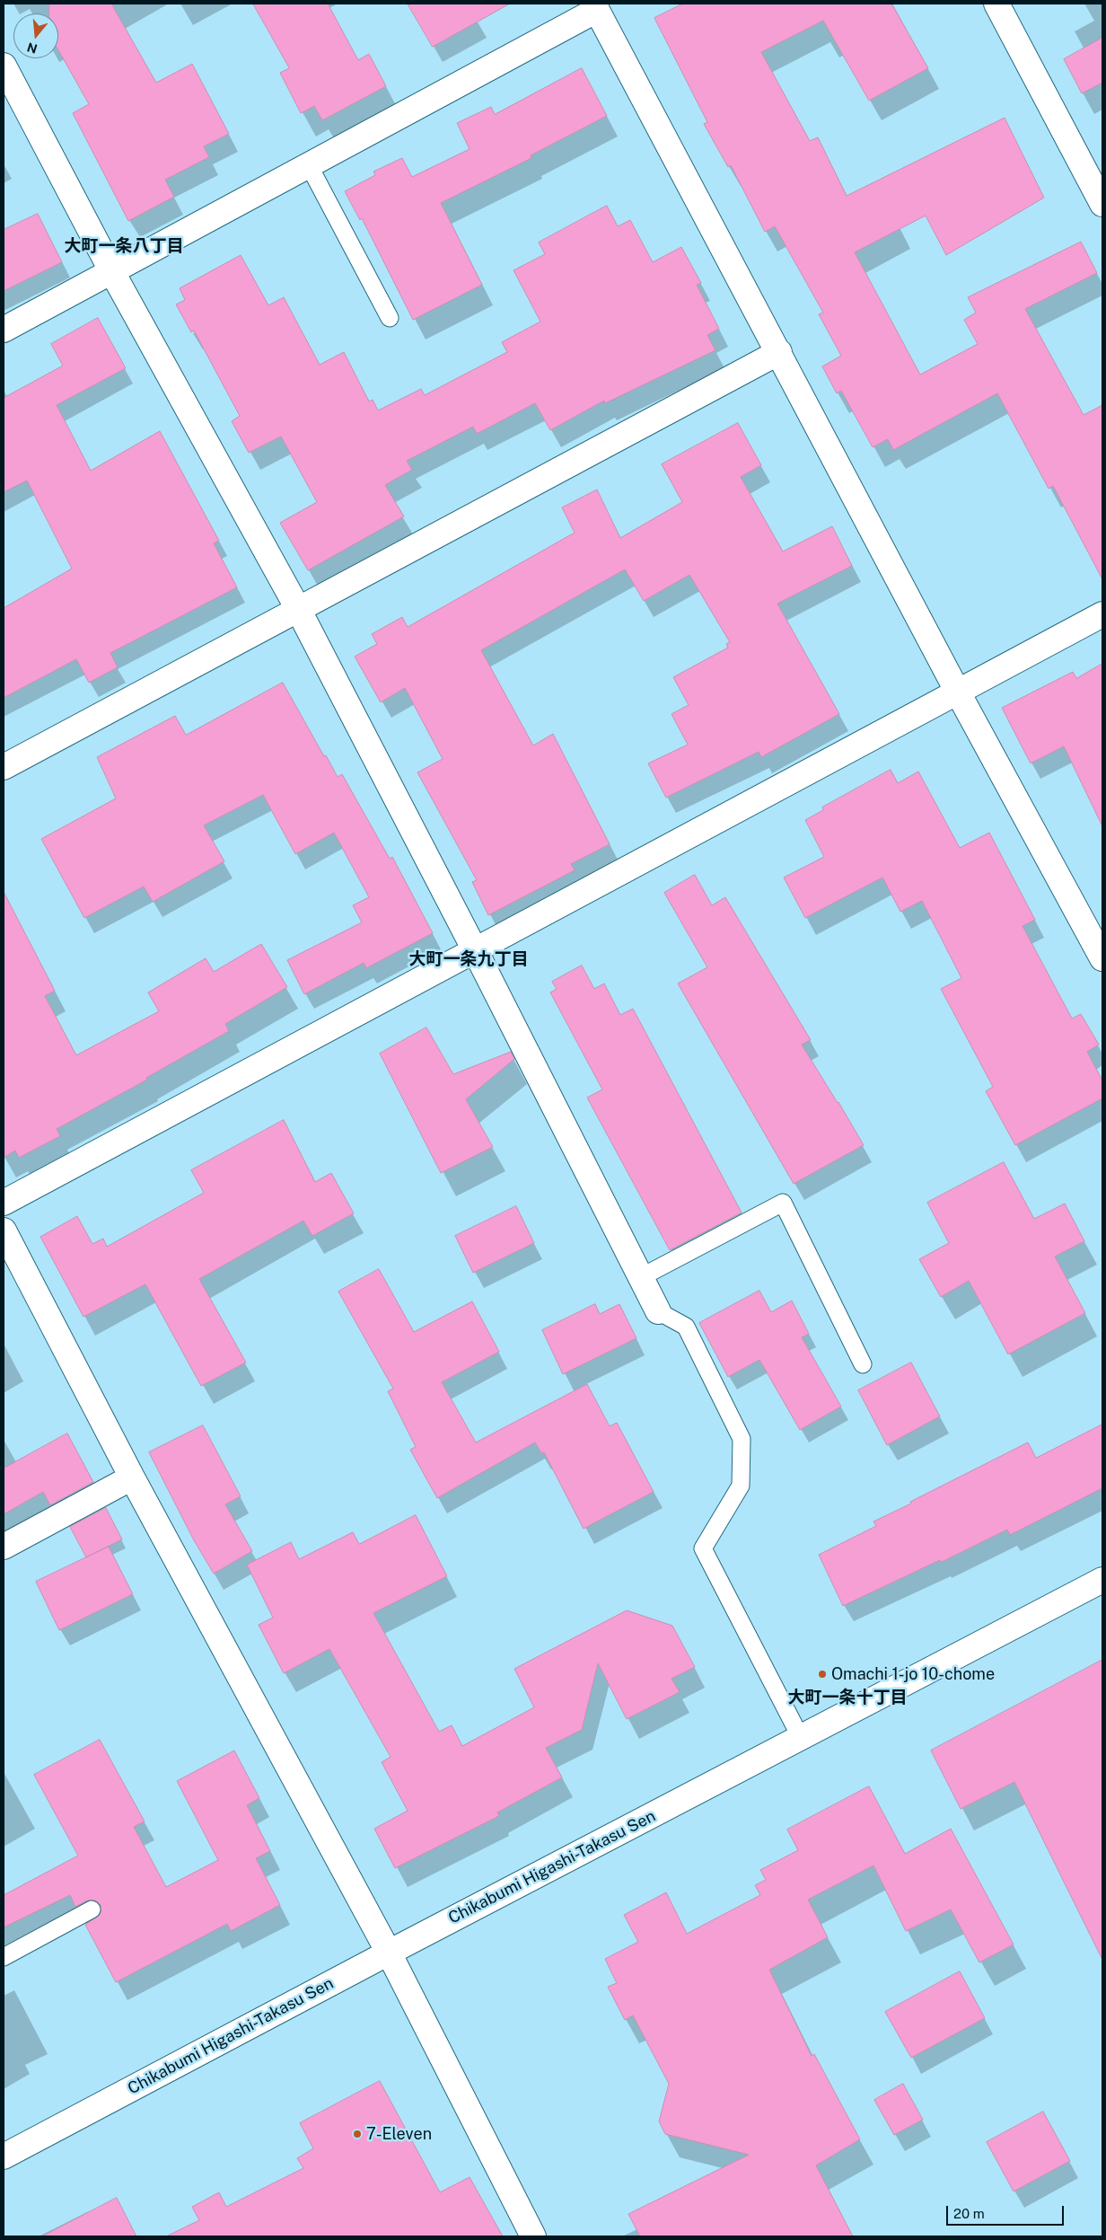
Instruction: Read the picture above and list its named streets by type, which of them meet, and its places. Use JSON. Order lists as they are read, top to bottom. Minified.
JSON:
{"streets":{"street":["Chikabumi Higashi-Takasu Sen"]},"districts":["大町一条八丁目","大町一条九丁目","大町一条十丁目"],"places":["Omachi 1-jo 10-chome","7-Eleven"],"scale_bar":"20 m","north":"bottom"}
